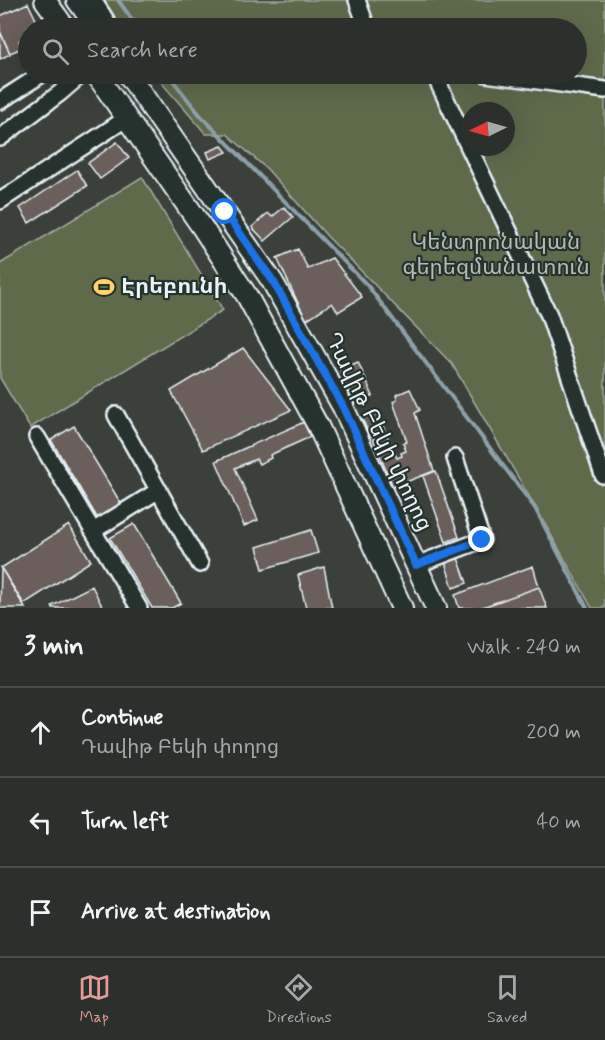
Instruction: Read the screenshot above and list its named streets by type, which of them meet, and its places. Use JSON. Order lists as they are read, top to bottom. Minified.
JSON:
{"streets":{"main road":["Դավիթ Բեկի փողոց"]},"parks":["Կենտրոնական գերեզմանատուն"],"places":{"sports":["Էրեբունի"]},"north":"left","page":{"search":"Search here","heading":["3 min","Walk · 240 m"],"list":[["Continue","Դավիթ Բեկի փողոց","200 m"],["Turn left","40 m"],"Arrive at destination"],"nav":["Map","Directions","Saved"]}}
